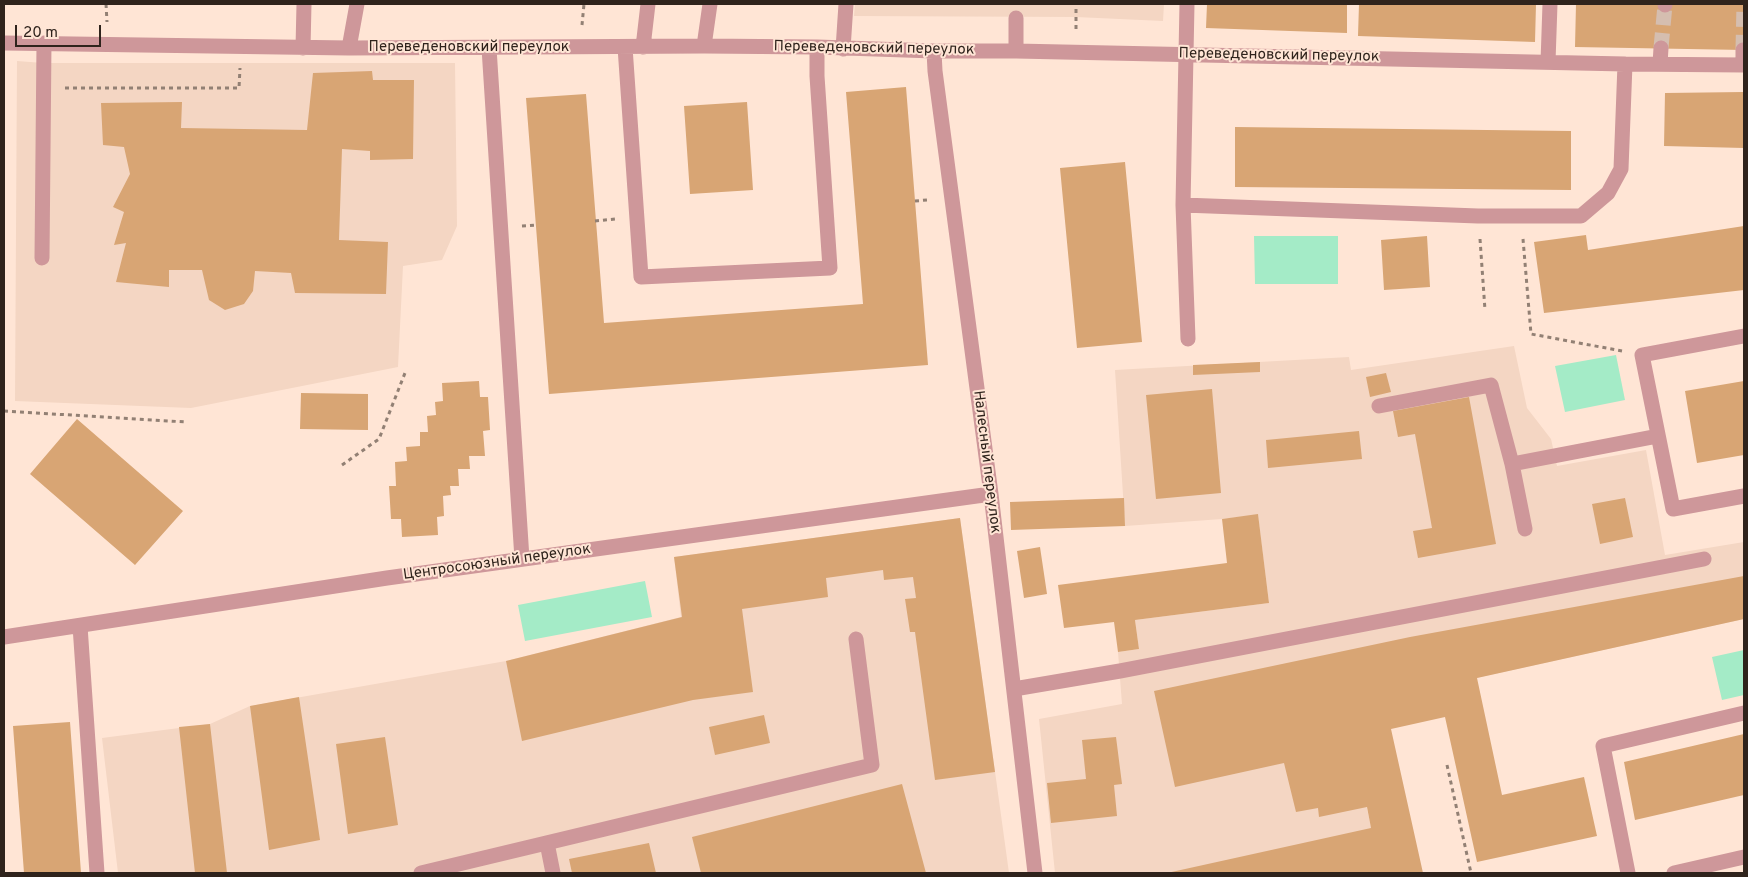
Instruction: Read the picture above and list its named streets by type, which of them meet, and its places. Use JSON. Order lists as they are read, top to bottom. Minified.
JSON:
{"streets":{"street":["Переведеновский переулок","Налесный переулок","Центросоюзный переулок"]},"crossings":[["Переведеновский переулок","Налесный переулок"],["Налесный переулок","Центросоюзный переулок"]],"scale_bar":"20 m"}
